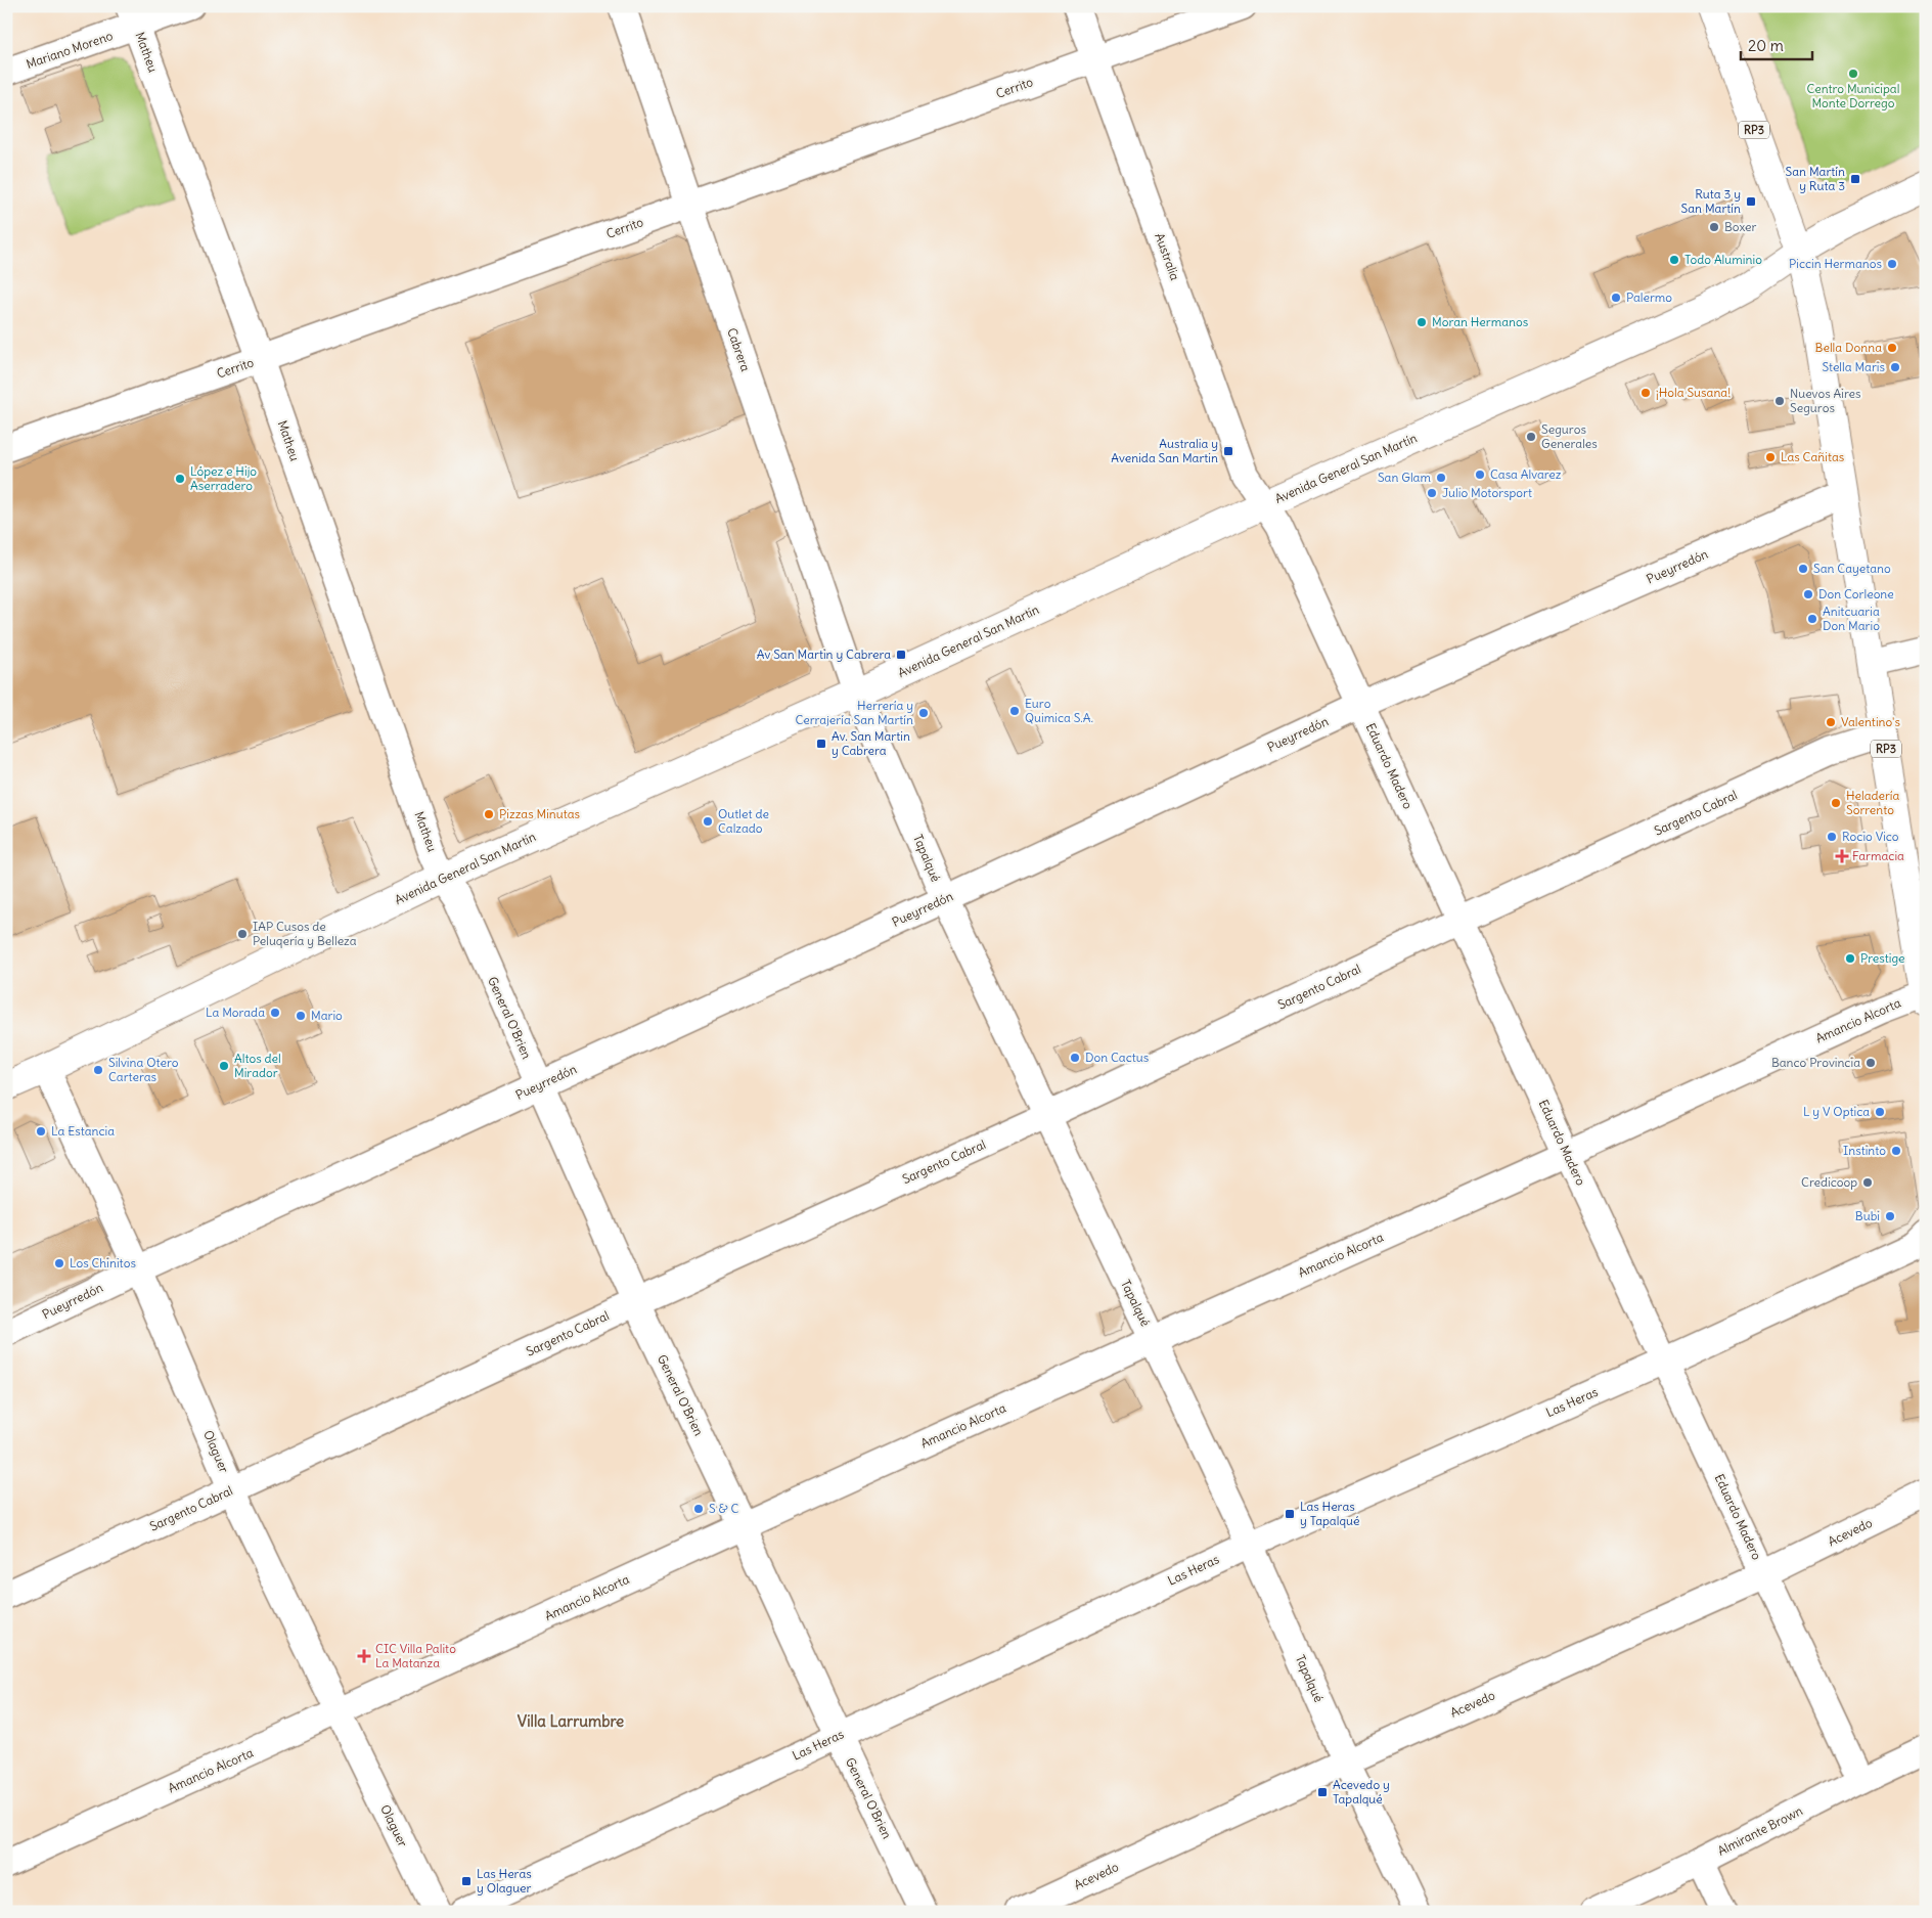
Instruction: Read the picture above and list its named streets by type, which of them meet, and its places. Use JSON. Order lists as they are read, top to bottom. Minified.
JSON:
{"streets":{"main road":["RP3","Avenida General San Martín"],"street":["Mariano Moreno","Matheu","Cerrito","Australia","Cabrera","Pueyrredón","Eduardo Madero","Sargento Cabral","Tapalqué","General O'Brien","Amancio Alcorta","Las Heras","Olaguer","Acevedo","Almirante Brown"]},"crossings":[["Mariano Moreno","Matheu"],["Matheu","Cerrito"],["Matheu","Avenida General San Martín"],["Matheu","General O'Brien"],["Cerrito","Australia"],["Cerrito","Cabrera"],["RP3","Avenida General San Martín"],["RP3","Pueyrredón"],["RP3","Sargento Cabral"],["RP3","Amancio Alcorta"],["Australia","Avenida General San Martín"],["Australia","Eduardo Madero"],["Cabrera","Avenida General San Martín"],["Cabrera","Tapalqué"],["Avenida General San Martín","Eduardo Madero"],["Avenida General San Martín","Tapalqué"],["Avenida General San Martín","General O'Brien"],["Avenida General San Martín","Olaguer"],["Pueyrredón","Eduardo Madero"],["Pueyrredón","Tapalqué"],["Pueyrredón","General O'Brien"],["Pueyrredón","Olaguer"],["Eduardo Madero","Sargento Cabral"],["Eduardo Madero","Amancio Alcorta"],["Eduardo Madero","Las Heras"],["Eduardo Madero","Acevedo"],["Eduardo Madero","Almirante Brown"],["Sargento Cabral","Tapalqué"],["Sargento Cabral","General O'Brien"],["Sargento Cabral","Olaguer"],["Tapalqué","Amancio Alcorta"],["Tapalqué","Las Heras"],["Tapalqué","Acevedo"],["General O'Brien","Amancio Alcorta"],["General O'Brien","Las Heras"],["Amancio Alcorta","Olaguer"]],"districts":["Villa Larrumbre"],"places":{"other":["Centro Municipal Monte Dorrego","Boxer","Todo Aluminio","Piccin Hermanos","Palermo","Moran Hermanos","Bella Donna","Stella Maris","¡Hola Susana!","Nuevos Aires Seguros","Seguros Generales","Las Cañitas","Casa Alvarez","San Glam","López e Hijo Aserradero","Julio Motorsport","San Cayetano","Don Corleone","Anitcuaria Don Mario","Euro Quimica S.A.","Herrería y Cerrajería San Martín","Valentino's","Heladería Sorrento","Pizzas Minutas","Outlet de Calzado","Rocio Vico","IAP Cusos de Peluqería y Belleza","Prestige","La Morada","Mario","Don Cactus","Banco Provincia","Altos del Mirador","Silvina Otero Carteras","L y V Optica","La Estancia","Instinto","Credicoop","Bubi","Los Chinitos","S & C"],"transit":["San Martín y Ruta 3","Ruta 3 y San Martín","Australia y Avenida San Martin","Av San Martin y Cabrera","Av. San Martin y Cabrera","Las Heras y Tapalqué","Acevedo y Tapalqué","Las Heras y Olaguer"],"health":["Farmacia","CIC Villa Palito La Matanza"]},"scale_bar":"20 m"}
